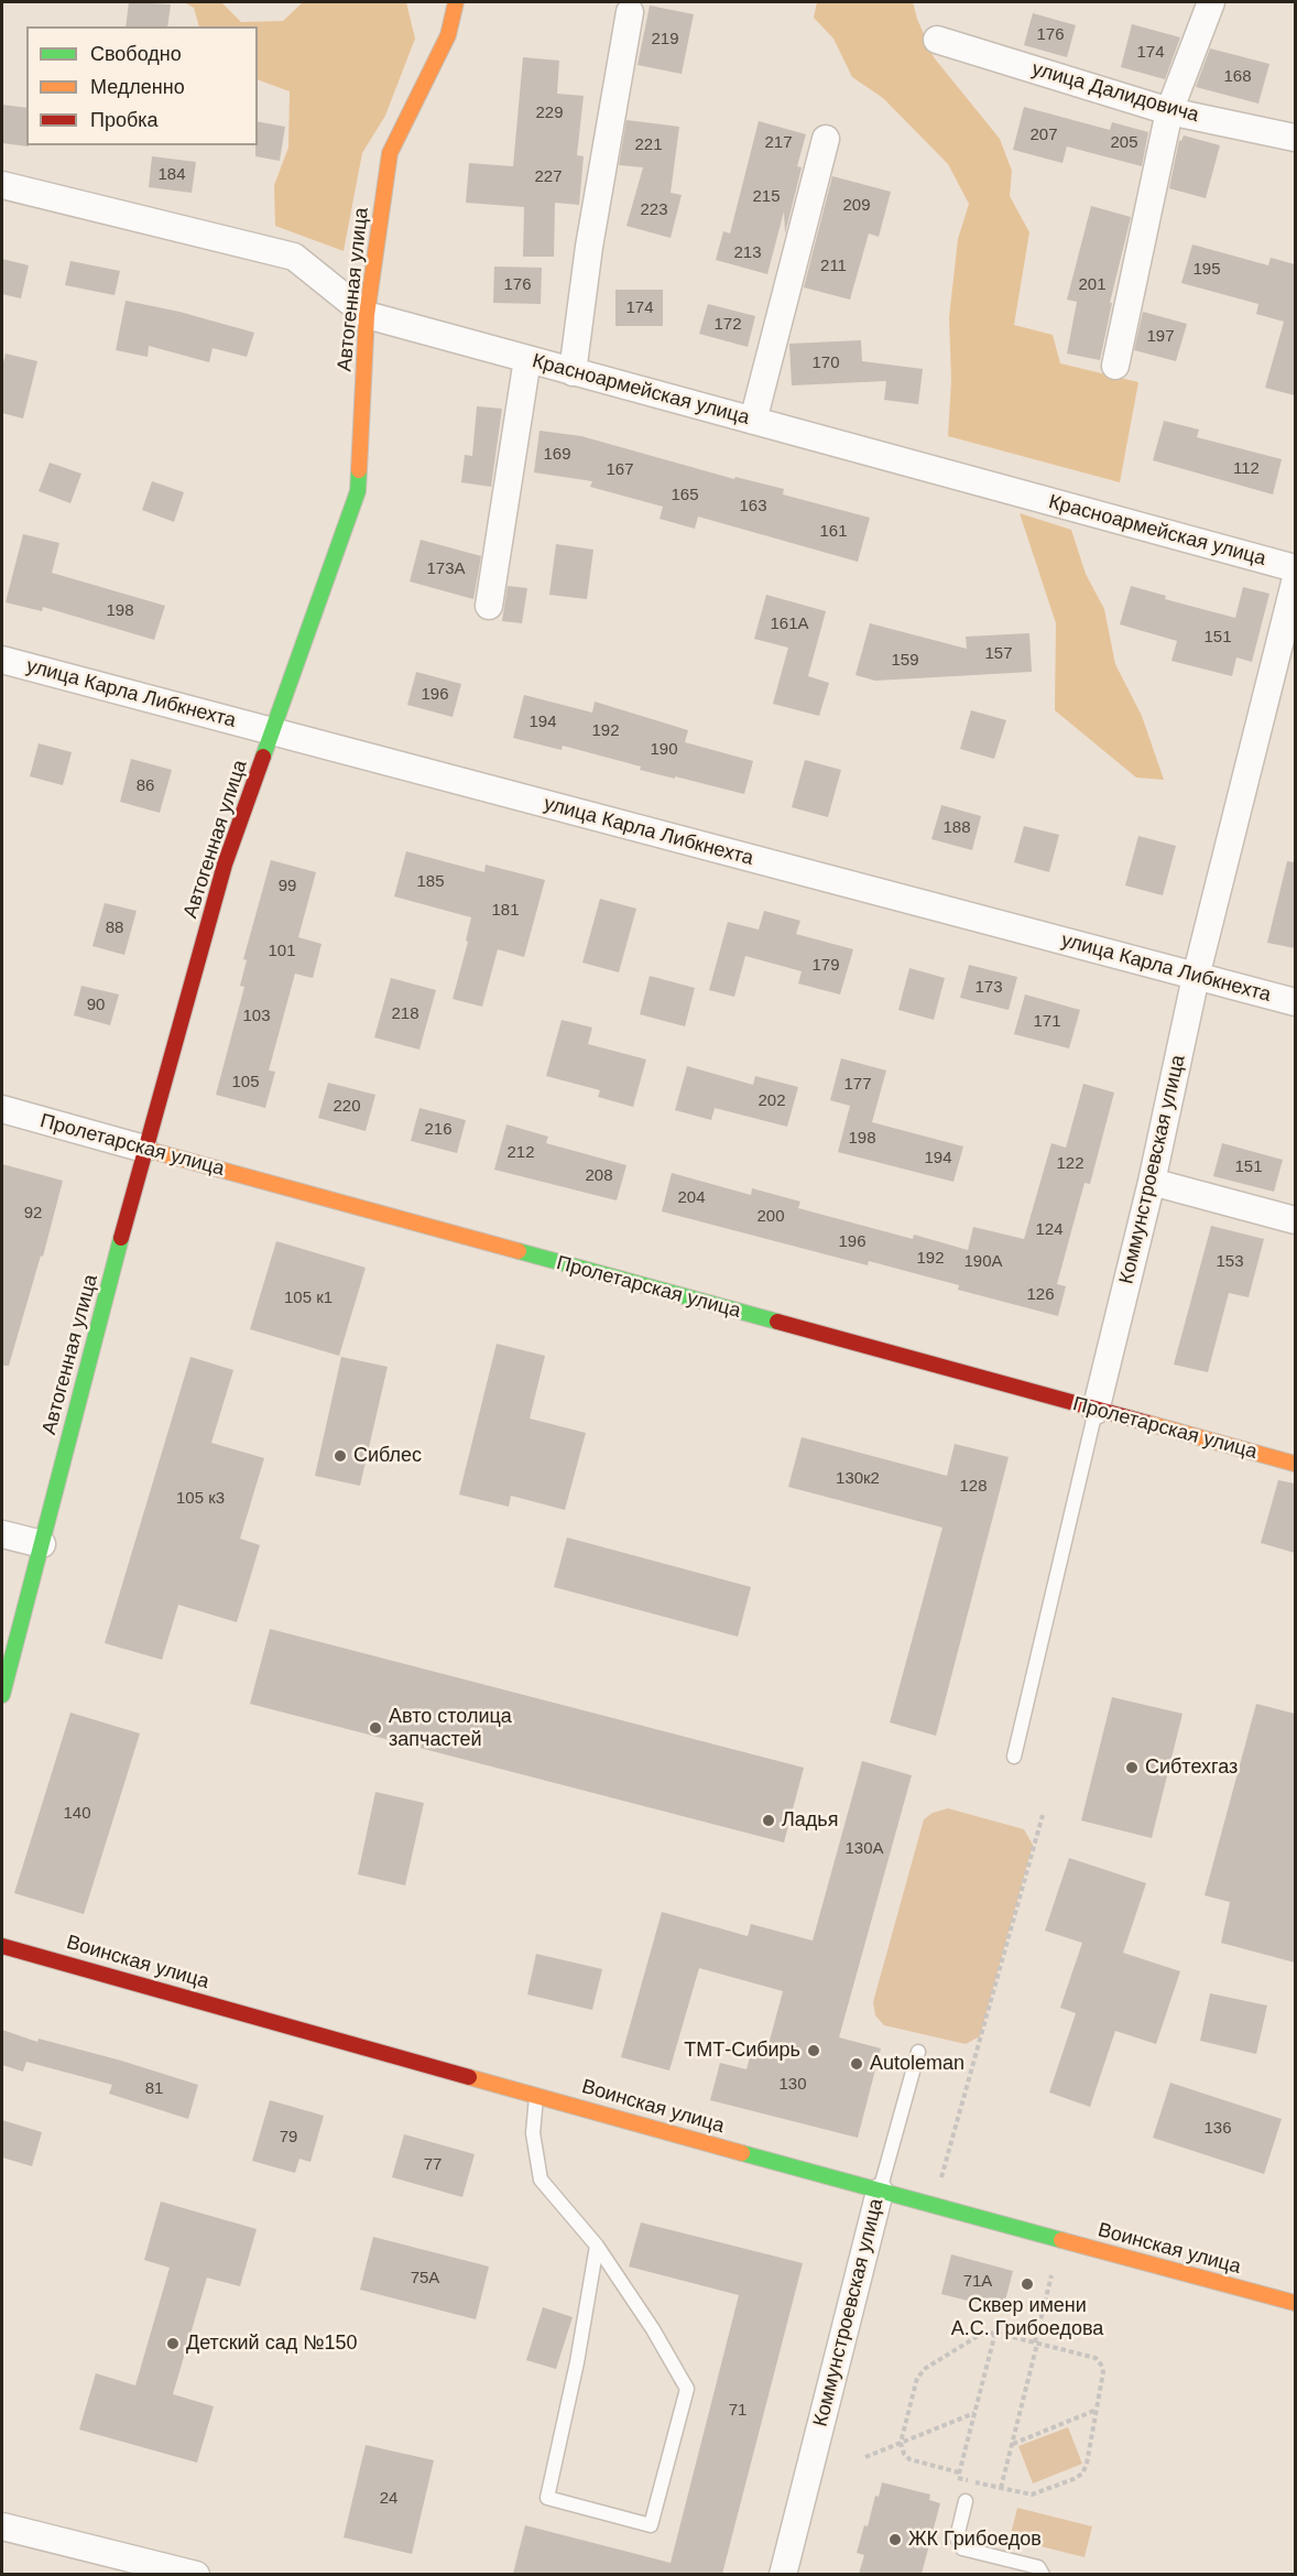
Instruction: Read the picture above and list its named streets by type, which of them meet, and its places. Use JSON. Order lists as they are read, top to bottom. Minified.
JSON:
{"streets":{"street":["улица Далидовича","Автогенная улица","Красноармейская улица","улица Карла Либкнехта","Пролетарская улица","Коммунстроевская улица","Воинская улица"]},"crossings":[["Автогенная улица","Красноармейская улица"],["Автогенная улица","улица Карла Либкнехта"],["Автогенная улица","Пролетарская улица"],["улица Карла Либкнехта","Коммунстроевская улица"],["Пролетарская улица","Коммунстроевская улица"],["Коммунстроевская улица","Воинская улица"]],"places":["Сиблес","Авто столица запчастей","Сибтехгаз","Ладья","ТМТ-Сибирь","Autoleman","Сквер имени А.С. Грибоедова","Детский сад №150","ЖК Грибоедов"],"house_numbers":["176","219","174","168","229","207","217","205","221","184","227","215","209","223","213","211","195","176","201","174","172","197","170","169","112","167","165","163","161","173А","198","161А","151","157","159","196","194","192","190","86","188","185","99","181","88","101","179","173","90","218","103","171","105","177","202","220","216","198","212","194","122","151","208","204","92","200","124","196","192","190А","153","126","105 к1","130к2","128","105 к3","140","130А","130","81","136","79","77","75А","71А","71","24"],"legend":["Свободно","Медленно","Пробка"]}
